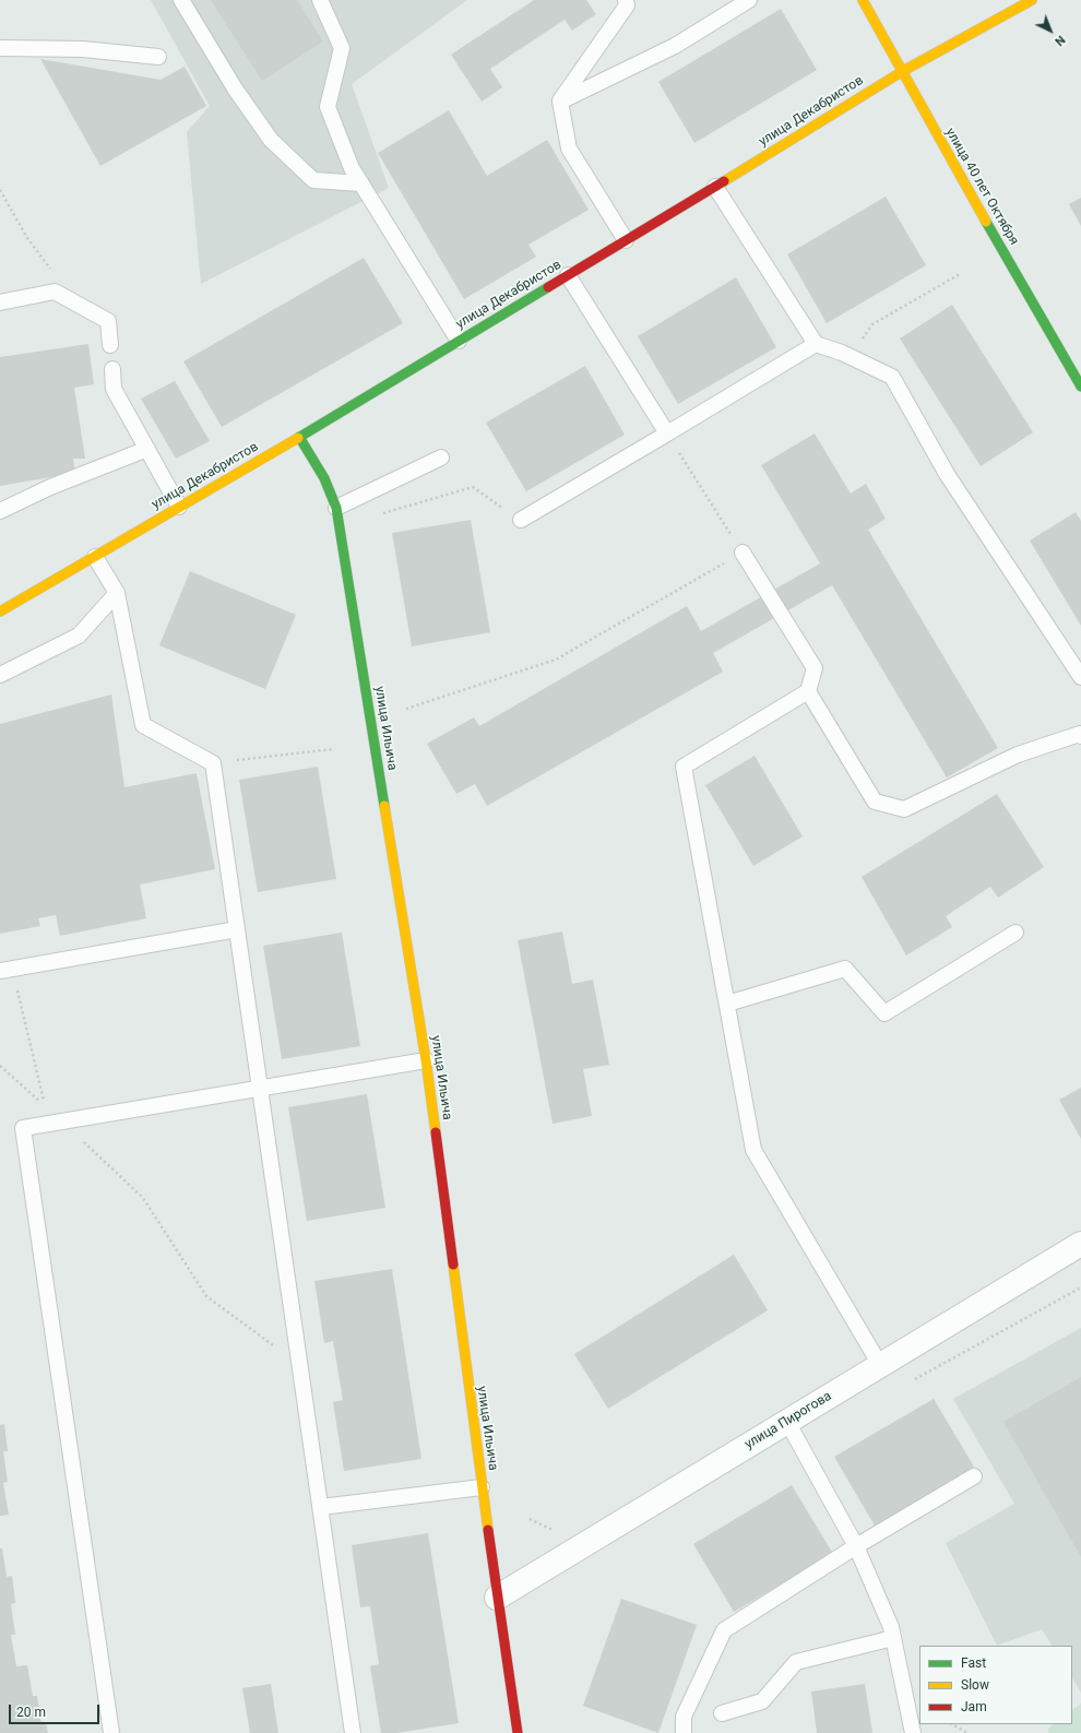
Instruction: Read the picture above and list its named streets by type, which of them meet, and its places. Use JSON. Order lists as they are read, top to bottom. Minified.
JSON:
{"streets":{"street":["улица Декабристов","улица 40 лет Октября","улица Ильича","улица Пирогова"]},"crossings":[["улица Декабристов","улица 40 лет Октября"],["улица Декабристов","улица Ильича"],["улица Ильича","улица Пирогова"]],"legend":["Fast","Slow","Jam"],"scale_bar":"20 m","north":"bottom right"}
